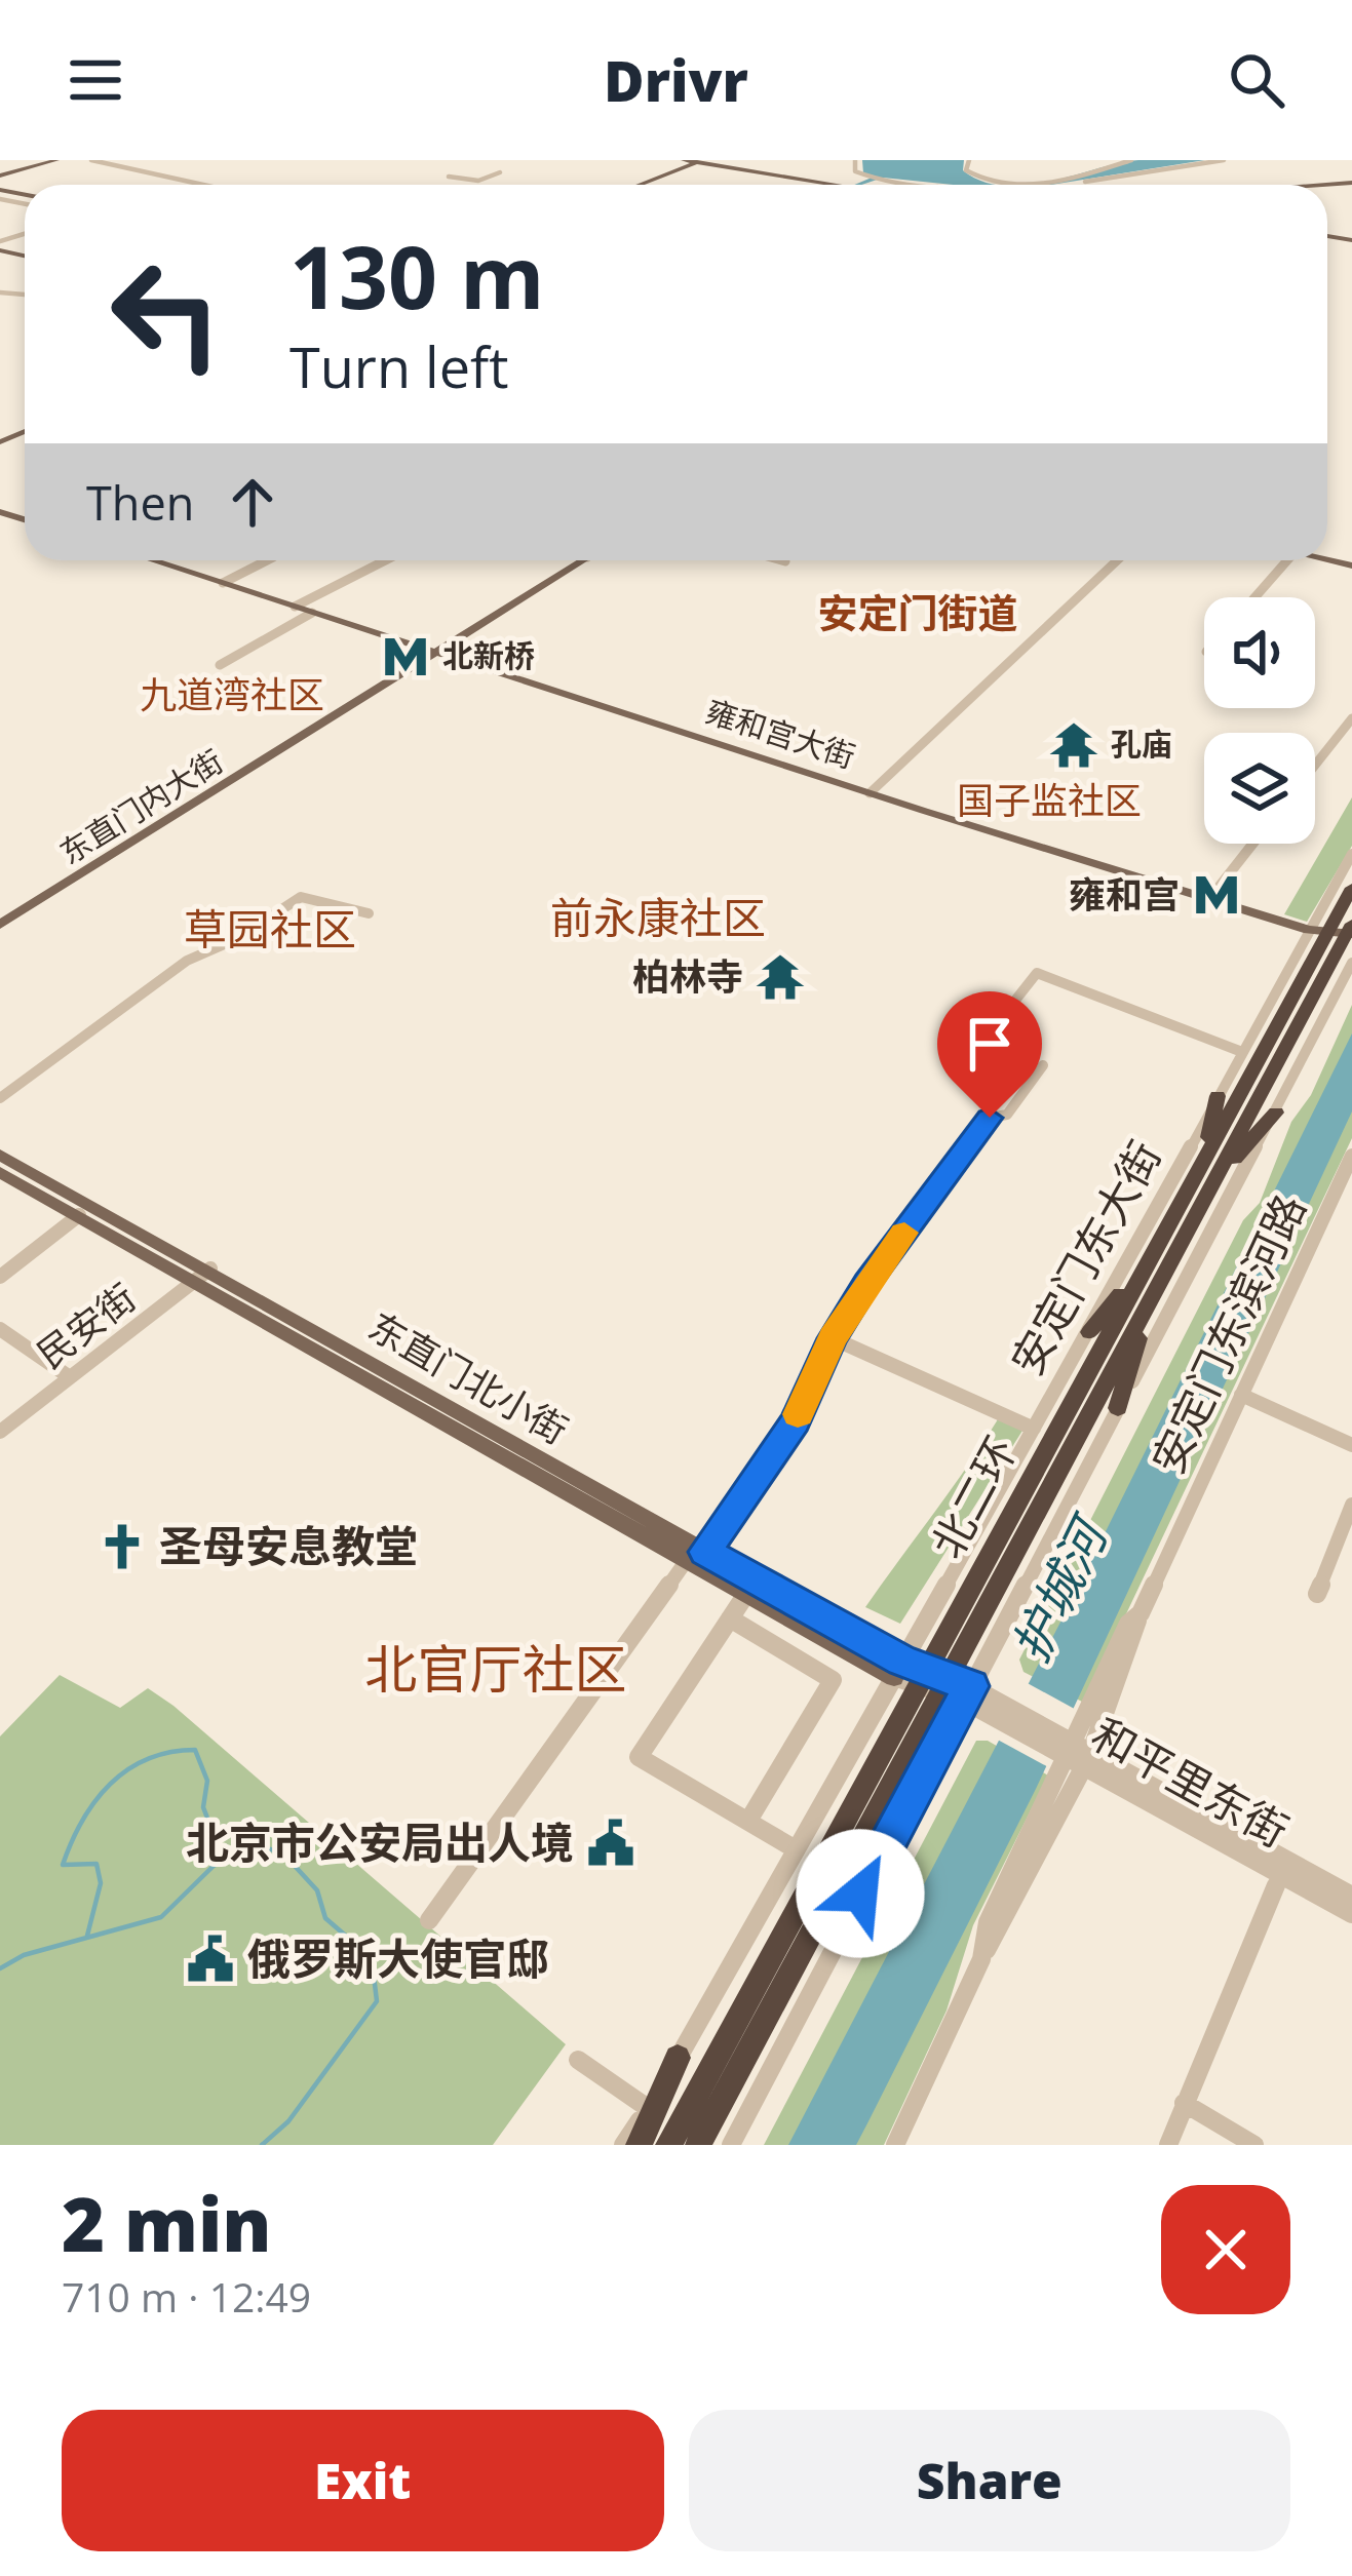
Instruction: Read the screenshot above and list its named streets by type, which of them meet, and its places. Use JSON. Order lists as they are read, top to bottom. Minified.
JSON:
{"streets":{"highway":["北二环"],"main road":["雍和宫大街","东直门内大街","东直门北小街"],"street":["安定门东大街","民安街","安定门东滨河路","和平里东街"]},"crossings":[["雍和宫大街","东直门内大街"],["雍和宫大街","安定门东大街"],["安定门东大街","东直门北小街"],["安定门东大街","北二环"],["安定门东大街","和平里东街"],["民安街","东直门北小街"],["东直门北小街","和平里东街"]],"districts":["安定门街道","九道湾社区","国子监社区","前永康社区","草园社区","北官厅社区"],"water":["护城河"],"places":{"metro station":["北新桥","雍和宫"],"temple":["孔庙","柏林寺"],"church":["圣母安息教堂"],"public building":["北京市公安局出人境","俄罗斯大使官邸"]},"page":{"header":"Drivr","turn":["130 m","Turn left"],"then":"Then","heading":["2 min","710 m · 12:49"],"buttons":["Exit","Share"]}}
